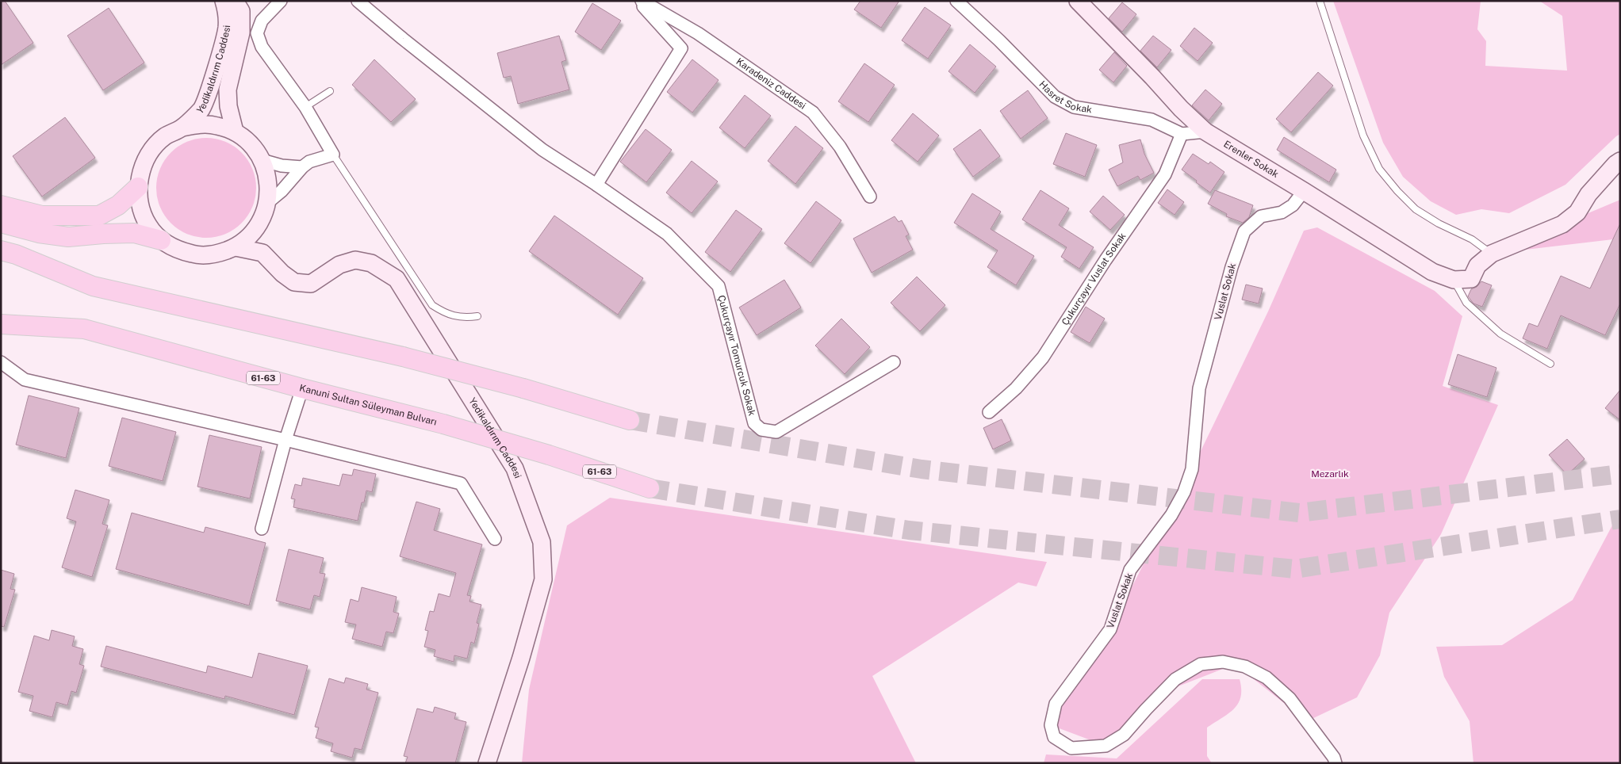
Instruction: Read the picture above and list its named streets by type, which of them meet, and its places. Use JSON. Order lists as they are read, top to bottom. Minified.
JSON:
{"streets":{"main road":["61-63","Kanuni Sultan Süleyman Bulvarı"],"street":["Yedikaldırım Caddesi","Karadeniz Caddesi","Hasret Sokak","Erenler Sokak","Çukurçayır Vuslat Sokak","Vuslat Sokak","Çukurçayır Tomurcuk Sokak"]},"crossings":[["Hasret Sokak","Çukurçayır Vuslat Sokak"],["Erenler Sokak","Vuslat Sokak"]],"parks":["Mezarlık"]}
